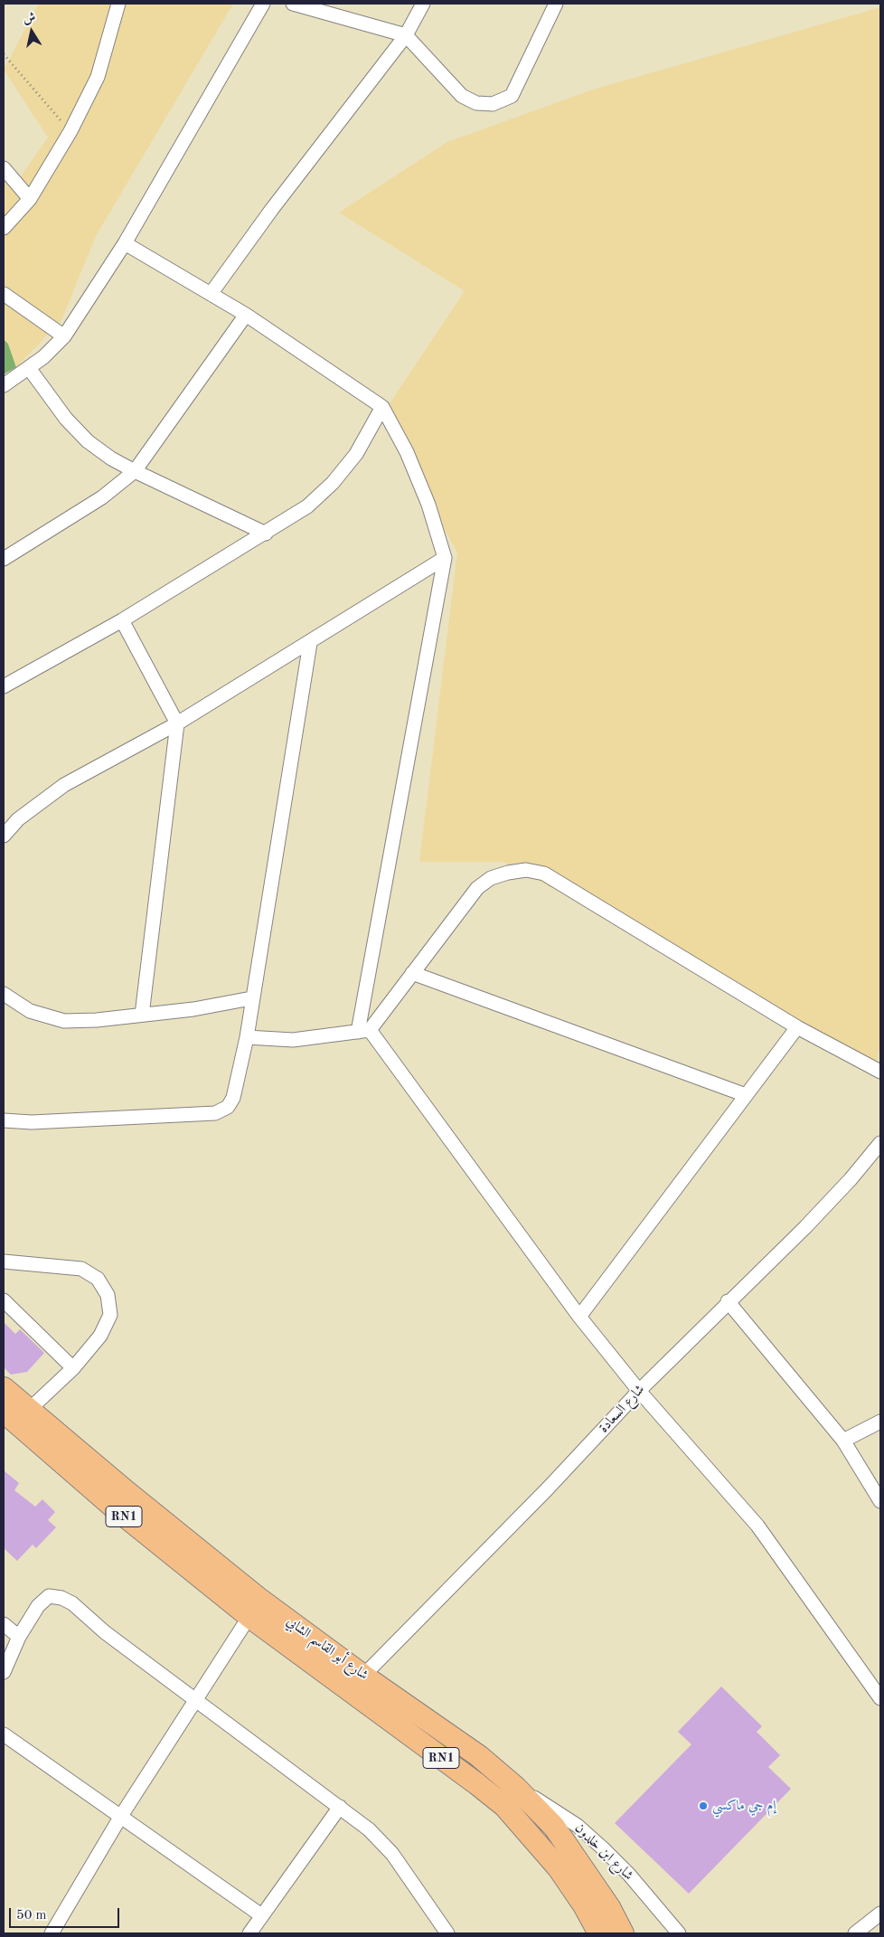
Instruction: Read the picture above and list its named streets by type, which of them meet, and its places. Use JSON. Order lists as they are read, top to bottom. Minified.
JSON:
{"streets":{"main road":["RN1","شارع أبو القاسم الشابي"],"street":["شارع السعادة","شارع ابن خلدون"]},"crossings":[["شارع السعادة","شارع أبو القاسم الشابي"],["شارع أبو القاسم الشابي","شارع ابن خلدون"]],"places":["إم جي ماكسي"],"scale_bar":"50 m","north":"top"}
